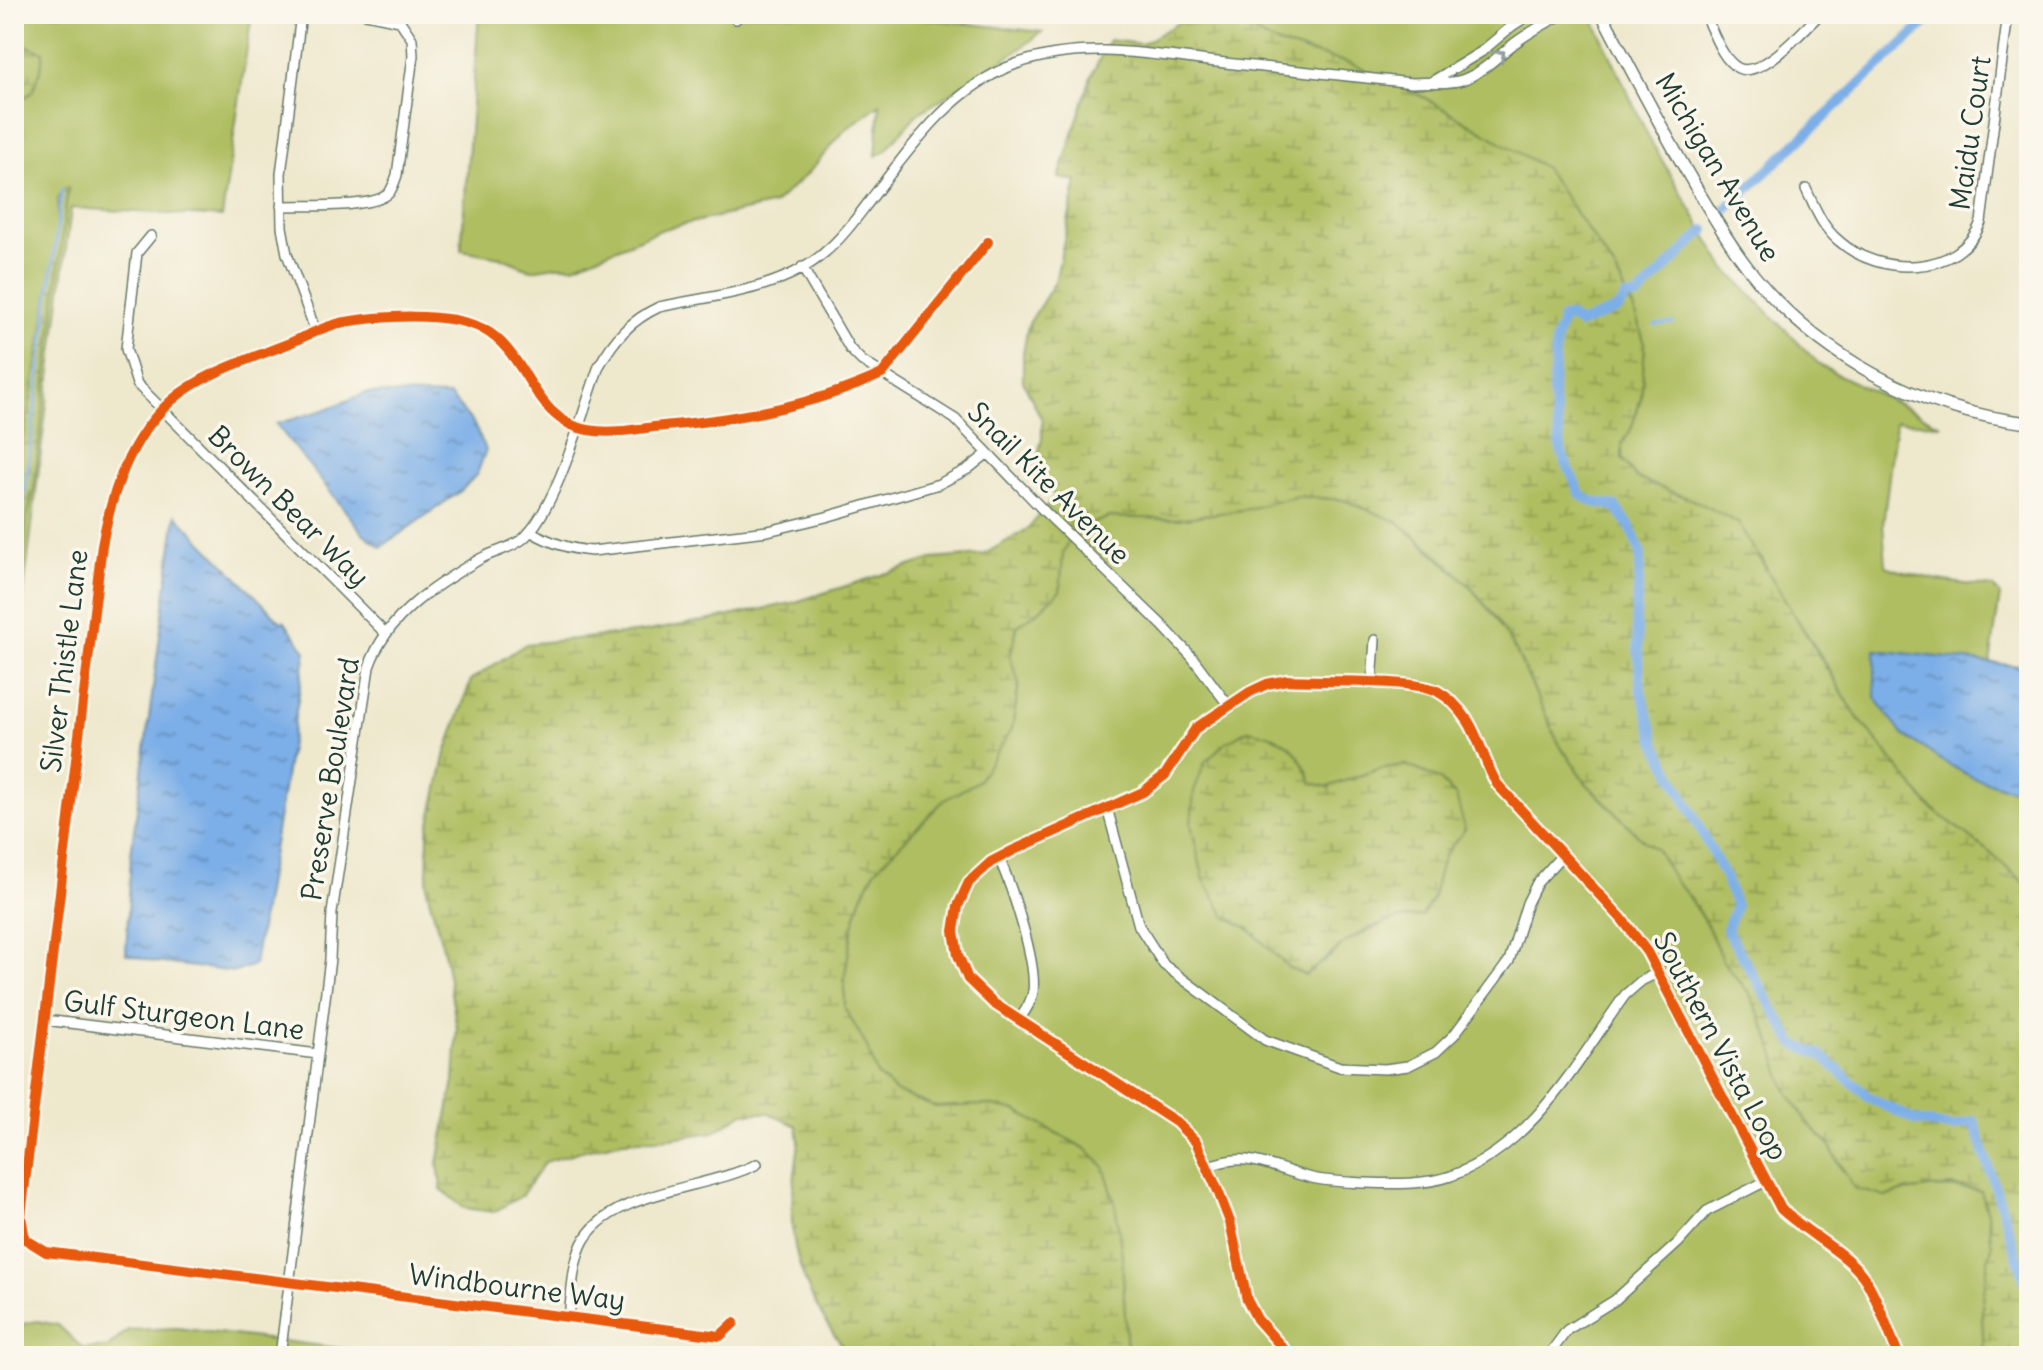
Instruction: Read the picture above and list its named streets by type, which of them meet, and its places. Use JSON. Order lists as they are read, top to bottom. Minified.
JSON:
{"streets":{"street":["Maidu Court","Michigan Avenue","Snail Kite Avenue","Brown Bear Way","Silver Thistle Lane","Preserve Boulevard","Gulf Sturgeon Lane","Southern Vista Loop","Windbourne Way"]},"crossings":[["Snail Kite Avenue","Preserve Boulevard"],["Snail Kite Avenue","Southern Vista Loop"],["Brown Bear Way","Silver Thistle Lane"],["Brown Bear Way","Preserve Boulevard"],["Silver Thistle Lane","Preserve Boulevard"],["Silver Thistle Lane","Gulf Sturgeon Lane"],["Silver Thistle Lane","Windbourne Way"],["Preserve Boulevard","Gulf Sturgeon Lane"],["Preserve Boulevard","Windbourne Way"]]}
